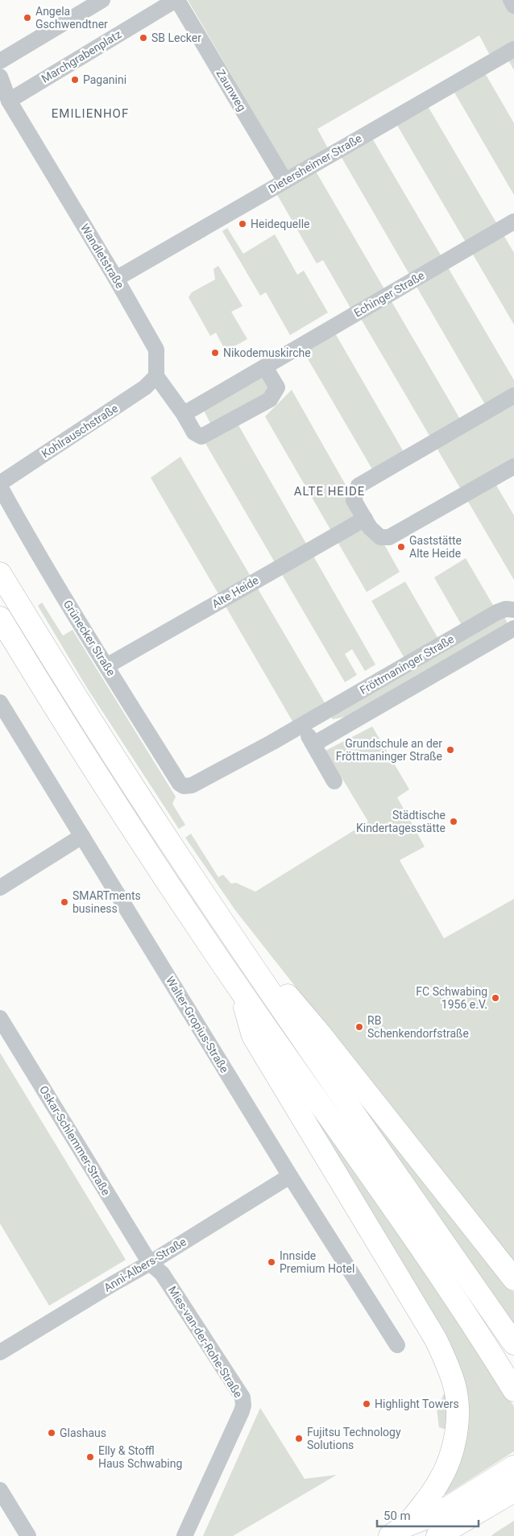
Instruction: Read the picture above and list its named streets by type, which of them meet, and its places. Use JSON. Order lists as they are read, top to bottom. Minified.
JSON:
{"streets":{"street":["Marchgrabenplatz","Zaunweg","Dietersheimer Straße","Wandletstraße","Echinger Straße","Kohlrauschstraße","Alte Heide","Grünecker Straße","Fröttmaninger Straße","Walter-Gropius-Straße","Oskar-Schlemmer-Straße","Anni-Albers-Straße","Mies-van-der-Rohe-Straße"]},"crossings":[["Marchgrabenplatz","Zaunweg"],["Marchgrabenplatz","Wandletstraße"],["Zaunweg","Dietersheimer Straße"],["Dietersheimer Straße","Wandletstraße"],["Wandletstraße","Kohlrauschstraße"],["Alte Heide","Grünecker Straße"],["Grünecker Straße","Fröttmaninger Straße"],["Walter-Gropius-Straße","Anni-Albers-Straße"],["Oskar-Schlemmer-Straße","Anni-Albers-Straße"],["Oskar-Schlemmer-Straße","Mies-van-der-Rohe-Straße"],["Anni-Albers-Straße","Mies-van-der-Rohe-Straße"]],"districts":["EMILIENHOF","ALTE HEIDE"],"places":["Angela Gschwendtner","SB Lecker","Paganini","Heidequelle","Nikodemuskirche","Gaststätte Alte Heide","Grundschule an der Fröttmaninger Straße","Städtische Kindertagesstätte","SMARTments business","FC Schwabing 1956 e.V.","RB Schenkendorfstraße","Innside Premium Hotel","Highlight Towers","Glashaus","Fujitsu Technology Solutions","Elly & Stoffl Haus Schwabing"],"scale_bar":"50 m"}
